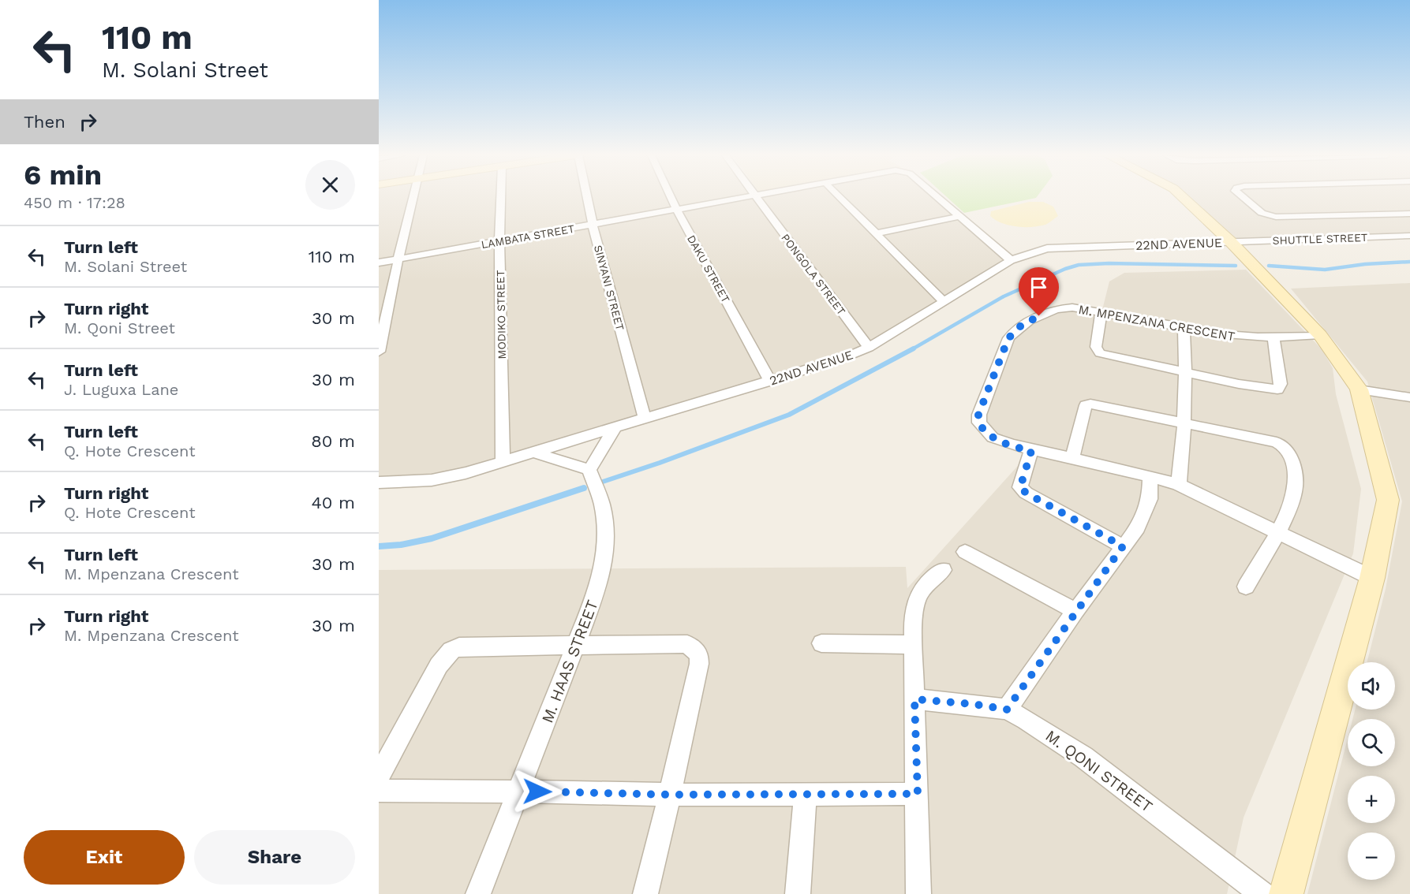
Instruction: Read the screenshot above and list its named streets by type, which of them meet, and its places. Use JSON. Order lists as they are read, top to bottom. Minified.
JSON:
{"streets":{"street":["LAMBATA STREET","SHUTTLE STREET","22ND AVENUE","DAKU STREET","PONGOLA STREET","SINYANI STREET","MODIKO STREET","M. MPENZANA CRESCENT","M. HAAS STREET","M. QONI STREET"]},"crossings":[["LAMBATA STREET","22ND AVENUE"],["LAMBATA STREET","DAKU STREET"],["LAMBATA STREET","SINYANI STREET"],["LAMBATA STREET","MODIKO STREET"],["SHUTTLE STREET","22ND AVENUE"],["22ND AVENUE","DAKU STREET"],["22ND AVENUE","PONGOLA STREET"],["22ND AVENUE","SINYANI STREET"],["22ND AVENUE","MODIKO STREET"]],"page":{"turn":["110 m","M. Solani Street"],"then":"Then","heading":["6 min","450 m · 17:28"],"list":[{"name":"Turn left","note":"M. Solani Street","value":"110 m"},{"name":"Turn right","note":"M. Qoni Street","value":"30 m"},{"name":"Turn left","note":"J. Luguxa Lane","value":"30 m"},{"name":"Turn left","note":"Q. Hote Crescent","value":"80 m"},{"name":"Turn right","note":"Q. Hote Crescent","value":"40 m"},{"name":"Turn left","note":"M. Mpenzana Crescent","value":"30 m"},{"name":"Turn right","note":"M. Mpenzana Crescent","value":"30 m"}],"map_buttons":["+","−"],"buttons":["Exit","Share"]}}
